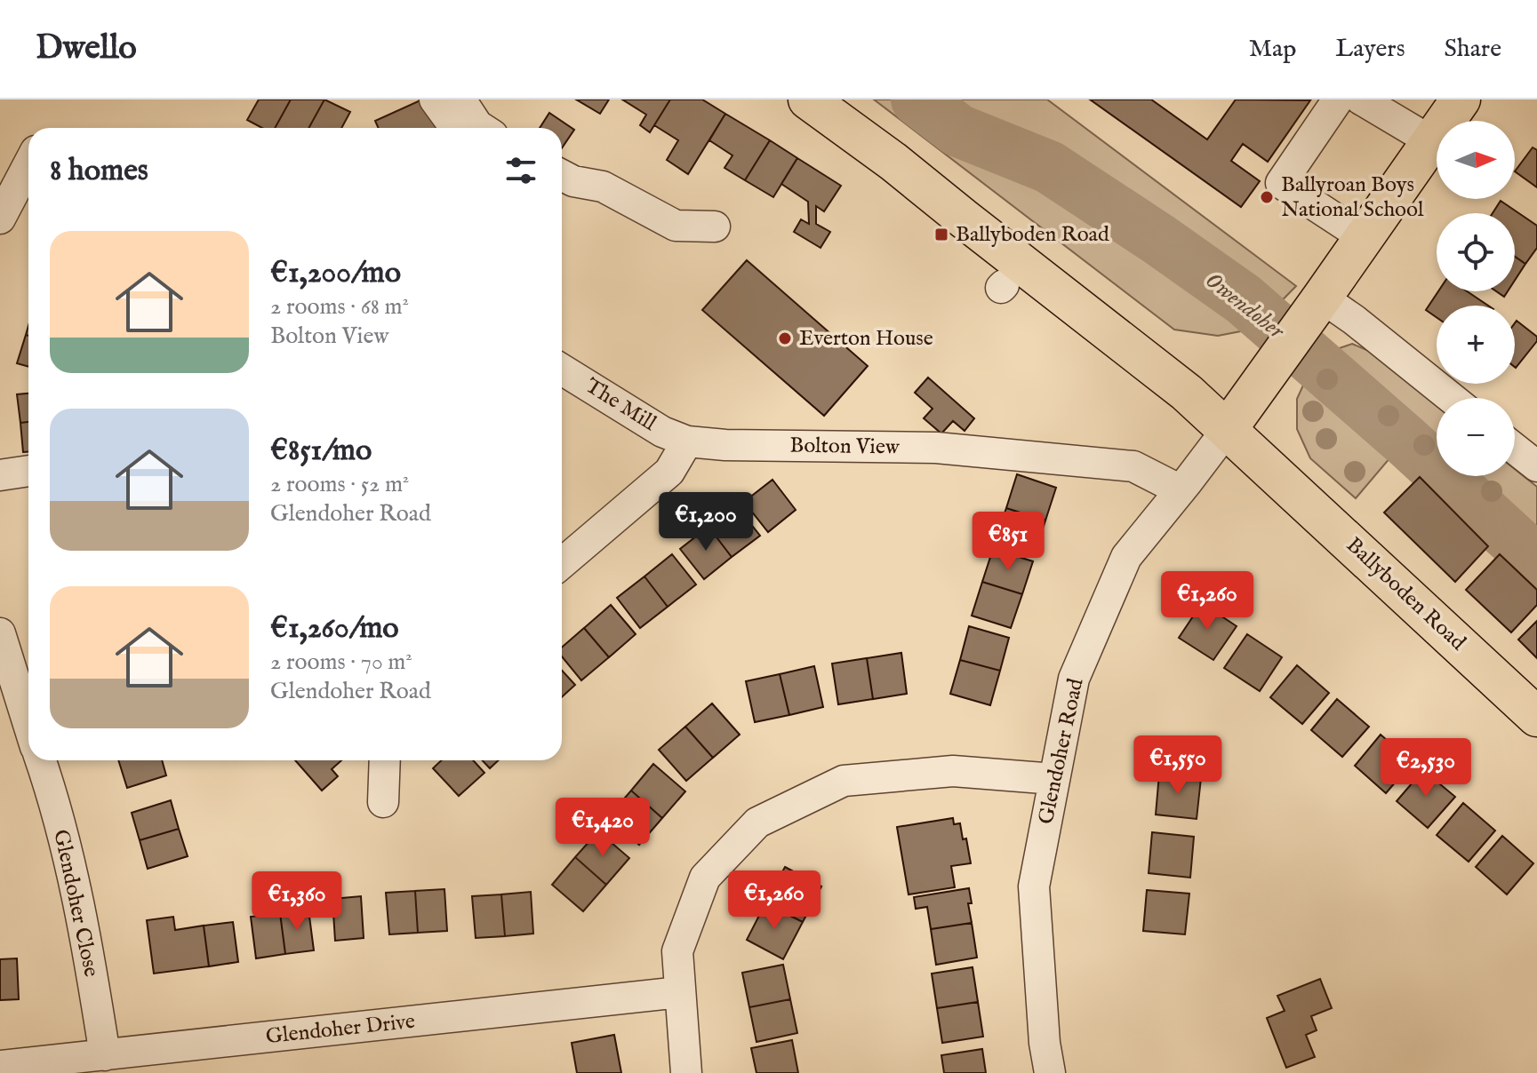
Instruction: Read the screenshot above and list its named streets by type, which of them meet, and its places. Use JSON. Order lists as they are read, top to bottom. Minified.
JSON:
{"streets":{"main road":["Ballyboden Road"],"street":["The Mill","Bolton View","Glendoher Road","Glendoher Close","Glendoher Drive"]},"crossings":[["The Mill","Bolton View"],["Bolton View","Glendoher Road"],["Ballyboden Road","Glendoher Road"],["Glendoher Close","Glendoher Drive"]],"water":["Owendoher"],"places":{"other":["Ballyroan Boys National School","Everton House"],"transit":["Ballyboden Road"]},"north":"right","page":{"header":"Dwello","nav":["Map","Layers","Share"],"map_buttons":["+","−"],"heading":"8 homes","list":[{"name":"€1,200/mo","note":"2 rooms · 68 m² · Bolton View"},{"name":"€851/mo","note":"2 rooms · 52 m² · Glendoher Road"},{"name":"€1,260/mo","note":"2 rooms · 70 m² · Glendoher Road"}],"price":["€1,200","€851","€1,260","€1,550","€2,530","€1,420","€1,260","€1,360"]}}
